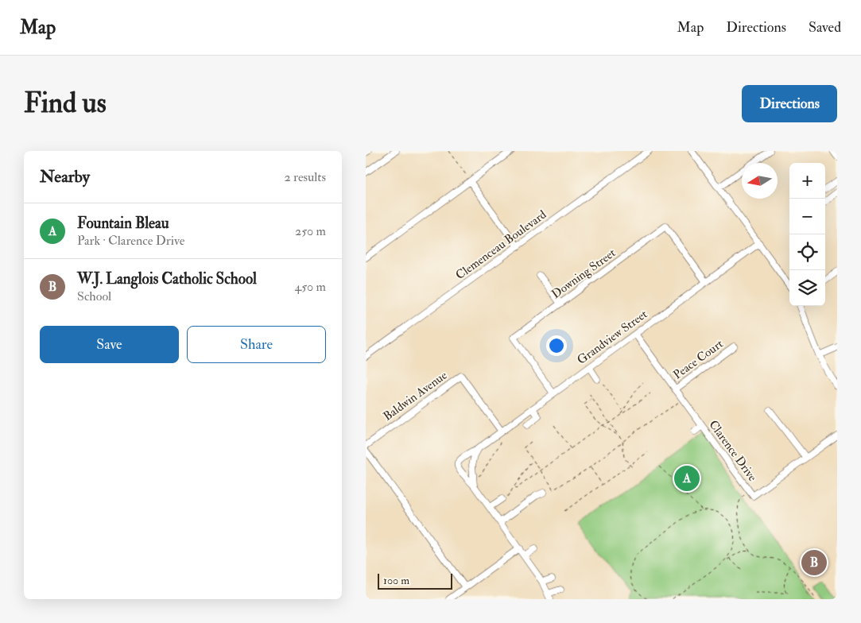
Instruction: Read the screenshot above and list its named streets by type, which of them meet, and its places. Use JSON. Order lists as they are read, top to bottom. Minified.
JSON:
{"streets":{"street":["Clemenceau Boulevard","Downing Street","Grandview Street","Peace Court","Baldwin Avenue","Clarence Drive"]},"crossings":[["Downing Street","Grandview Street"],["Grandview Street","Baldwin Avenue"],["Grandview Street","Clarence Drive"],["Peace Court","Clarence Drive"]],"scale_bar":"100 m","north":"left","page":{"header":"Map","nav":["Map","Directions","Saved"],"buttons":["Directions",["Save","Share"]],"title":"Find us","heading":["Nearby","2 results"],"map_buttons":["+","−"],"list":[{"mark":"A","name":"Fountain Bleau","note":"Park · Clarence Drive","value":"250 m"},{"mark":"B","name":"W.J. Langlois Catholic School","note":"School","value":"450 m"}],"pins":["A","B"],"scale":"100 m"}}
